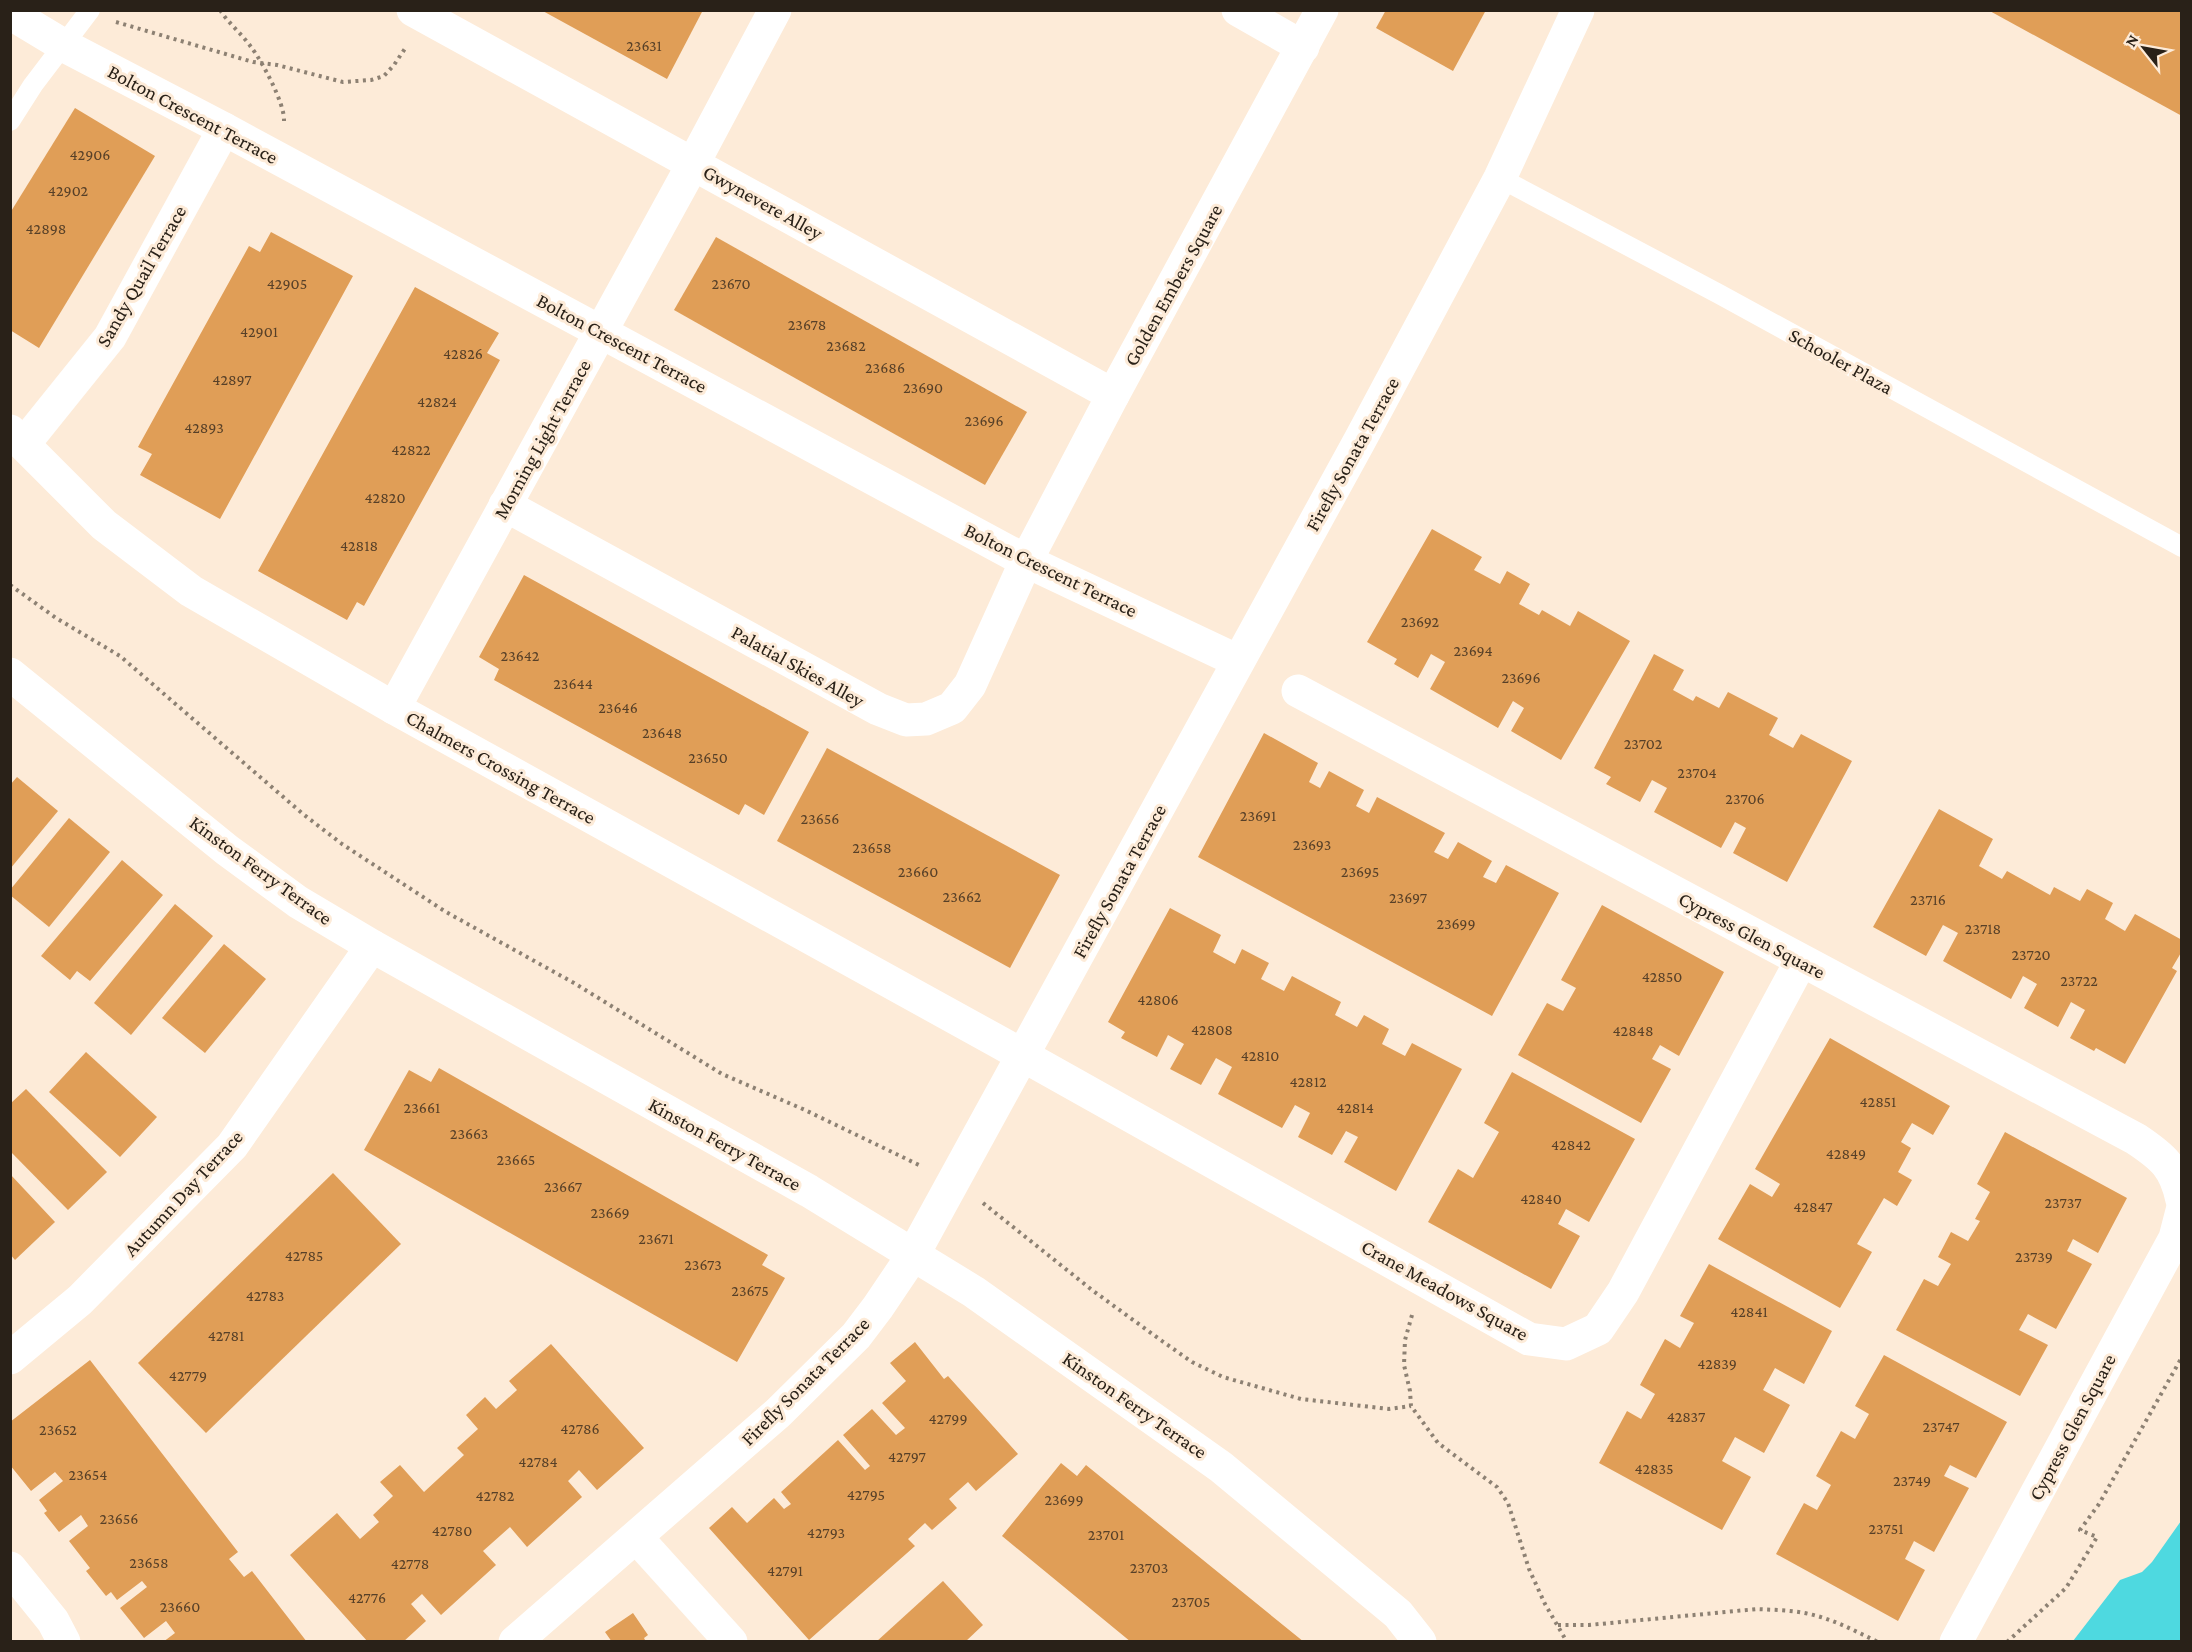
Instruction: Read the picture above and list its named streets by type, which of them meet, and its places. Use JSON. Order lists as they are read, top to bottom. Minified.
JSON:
{"streets":{"street":["Bolton Crescent Terrace","Gwynevere Alley","Sandy Quail Terrace","Golden Embers Square","Morning Light Terrace","Firefly Sonata Terrace","Palatial Skies Alley","Chalmers Crossing Terrace","Kinston Ferry Terrace","Cypress Glen Square","Autumn Day Terrace","Crane Meadows Square"],"lane":["Schooler Plaza"]},"crossings":[["Bolton Crescent Terrace","Sandy Quail Terrace"],["Bolton Crescent Terrace","Golden Embers Square"],["Bolton Crescent Terrace","Morning Light Terrace"],["Bolton Crescent Terrace","Firefly Sonata Terrace"],["Bolton Crescent Terrace","Palatial Skies Alley"],["Gwynevere Alley","Golden Embers Square"],["Gwynevere Alley","Morning Light Terrace"],["Sandy Quail Terrace","Chalmers Crossing Terrace"],["Golden Embers Square","Palatial Skies Alley"],["Schooler Plaza","Firefly Sonata Terrace"],["Morning Light Terrace","Palatial Skies Alley"],["Morning Light Terrace","Chalmers Crossing Terrace"],["Firefly Sonata Terrace","Chalmers Crossing Terrace"],["Firefly Sonata Terrace","Kinston Ferry Terrace"],["Firefly Sonata Terrace","Crane Meadows Square"],["Chalmers Crossing Terrace","Crane Meadows Square"],["Kinston Ferry Terrace","Autumn Day Terrace"],["Cypress Glen Square","Crane Meadows Square"]],"house_numbers":["23631","42906","42902","42898","42905","23670","23678","42901","23682","42826","23686","42897","23690","42824","23696","42893","42822","42820","42818","23692","23694","23642","23696","23644","23646","23648","23702","23650","23704","23706","23691","23656","23693","23658","23660","23695","23662","23697","23716","23699","23718","23720","42850","23722","42806","42808","42848","42810","42812","42851","23661","42814","23663","42842","42849","23665","23667","42840","23737","42847","23669","23671","42785","23739","23673","23675","42783","42841","42781","42839","42779","42837","42799","23747","42786","23652","42797","42784","42835","23654","23749","42795","42782","23699","23656","23751","42780","42793","23701","23658","42778","23703","42791","42776","23705","23660"],"north":"top left"}
